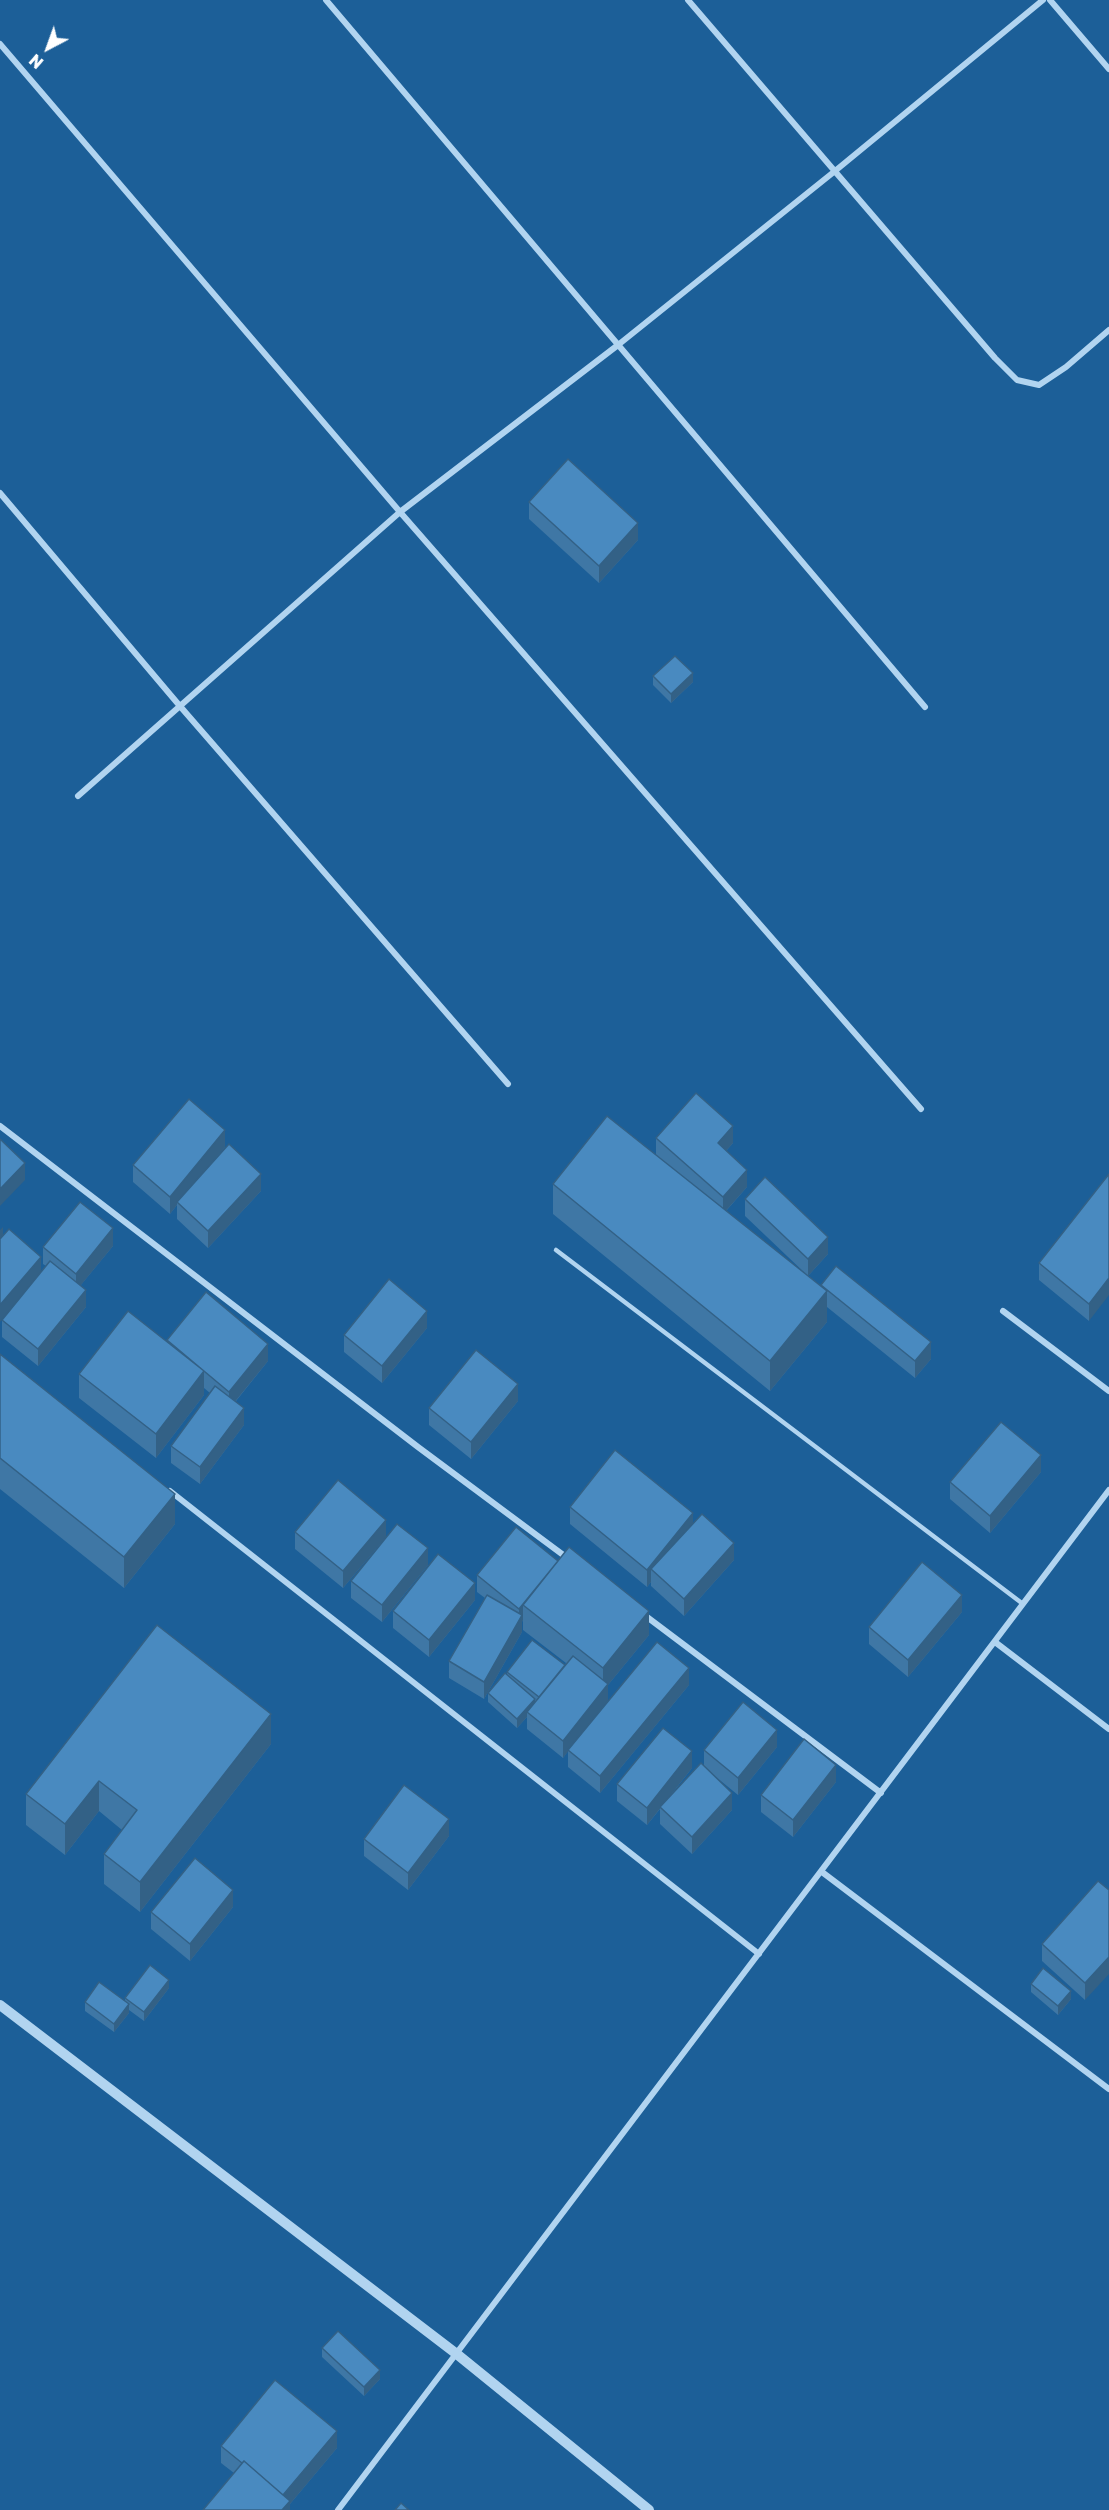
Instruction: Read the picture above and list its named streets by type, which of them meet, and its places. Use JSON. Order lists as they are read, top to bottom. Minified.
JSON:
{"north":"bottom left"}
